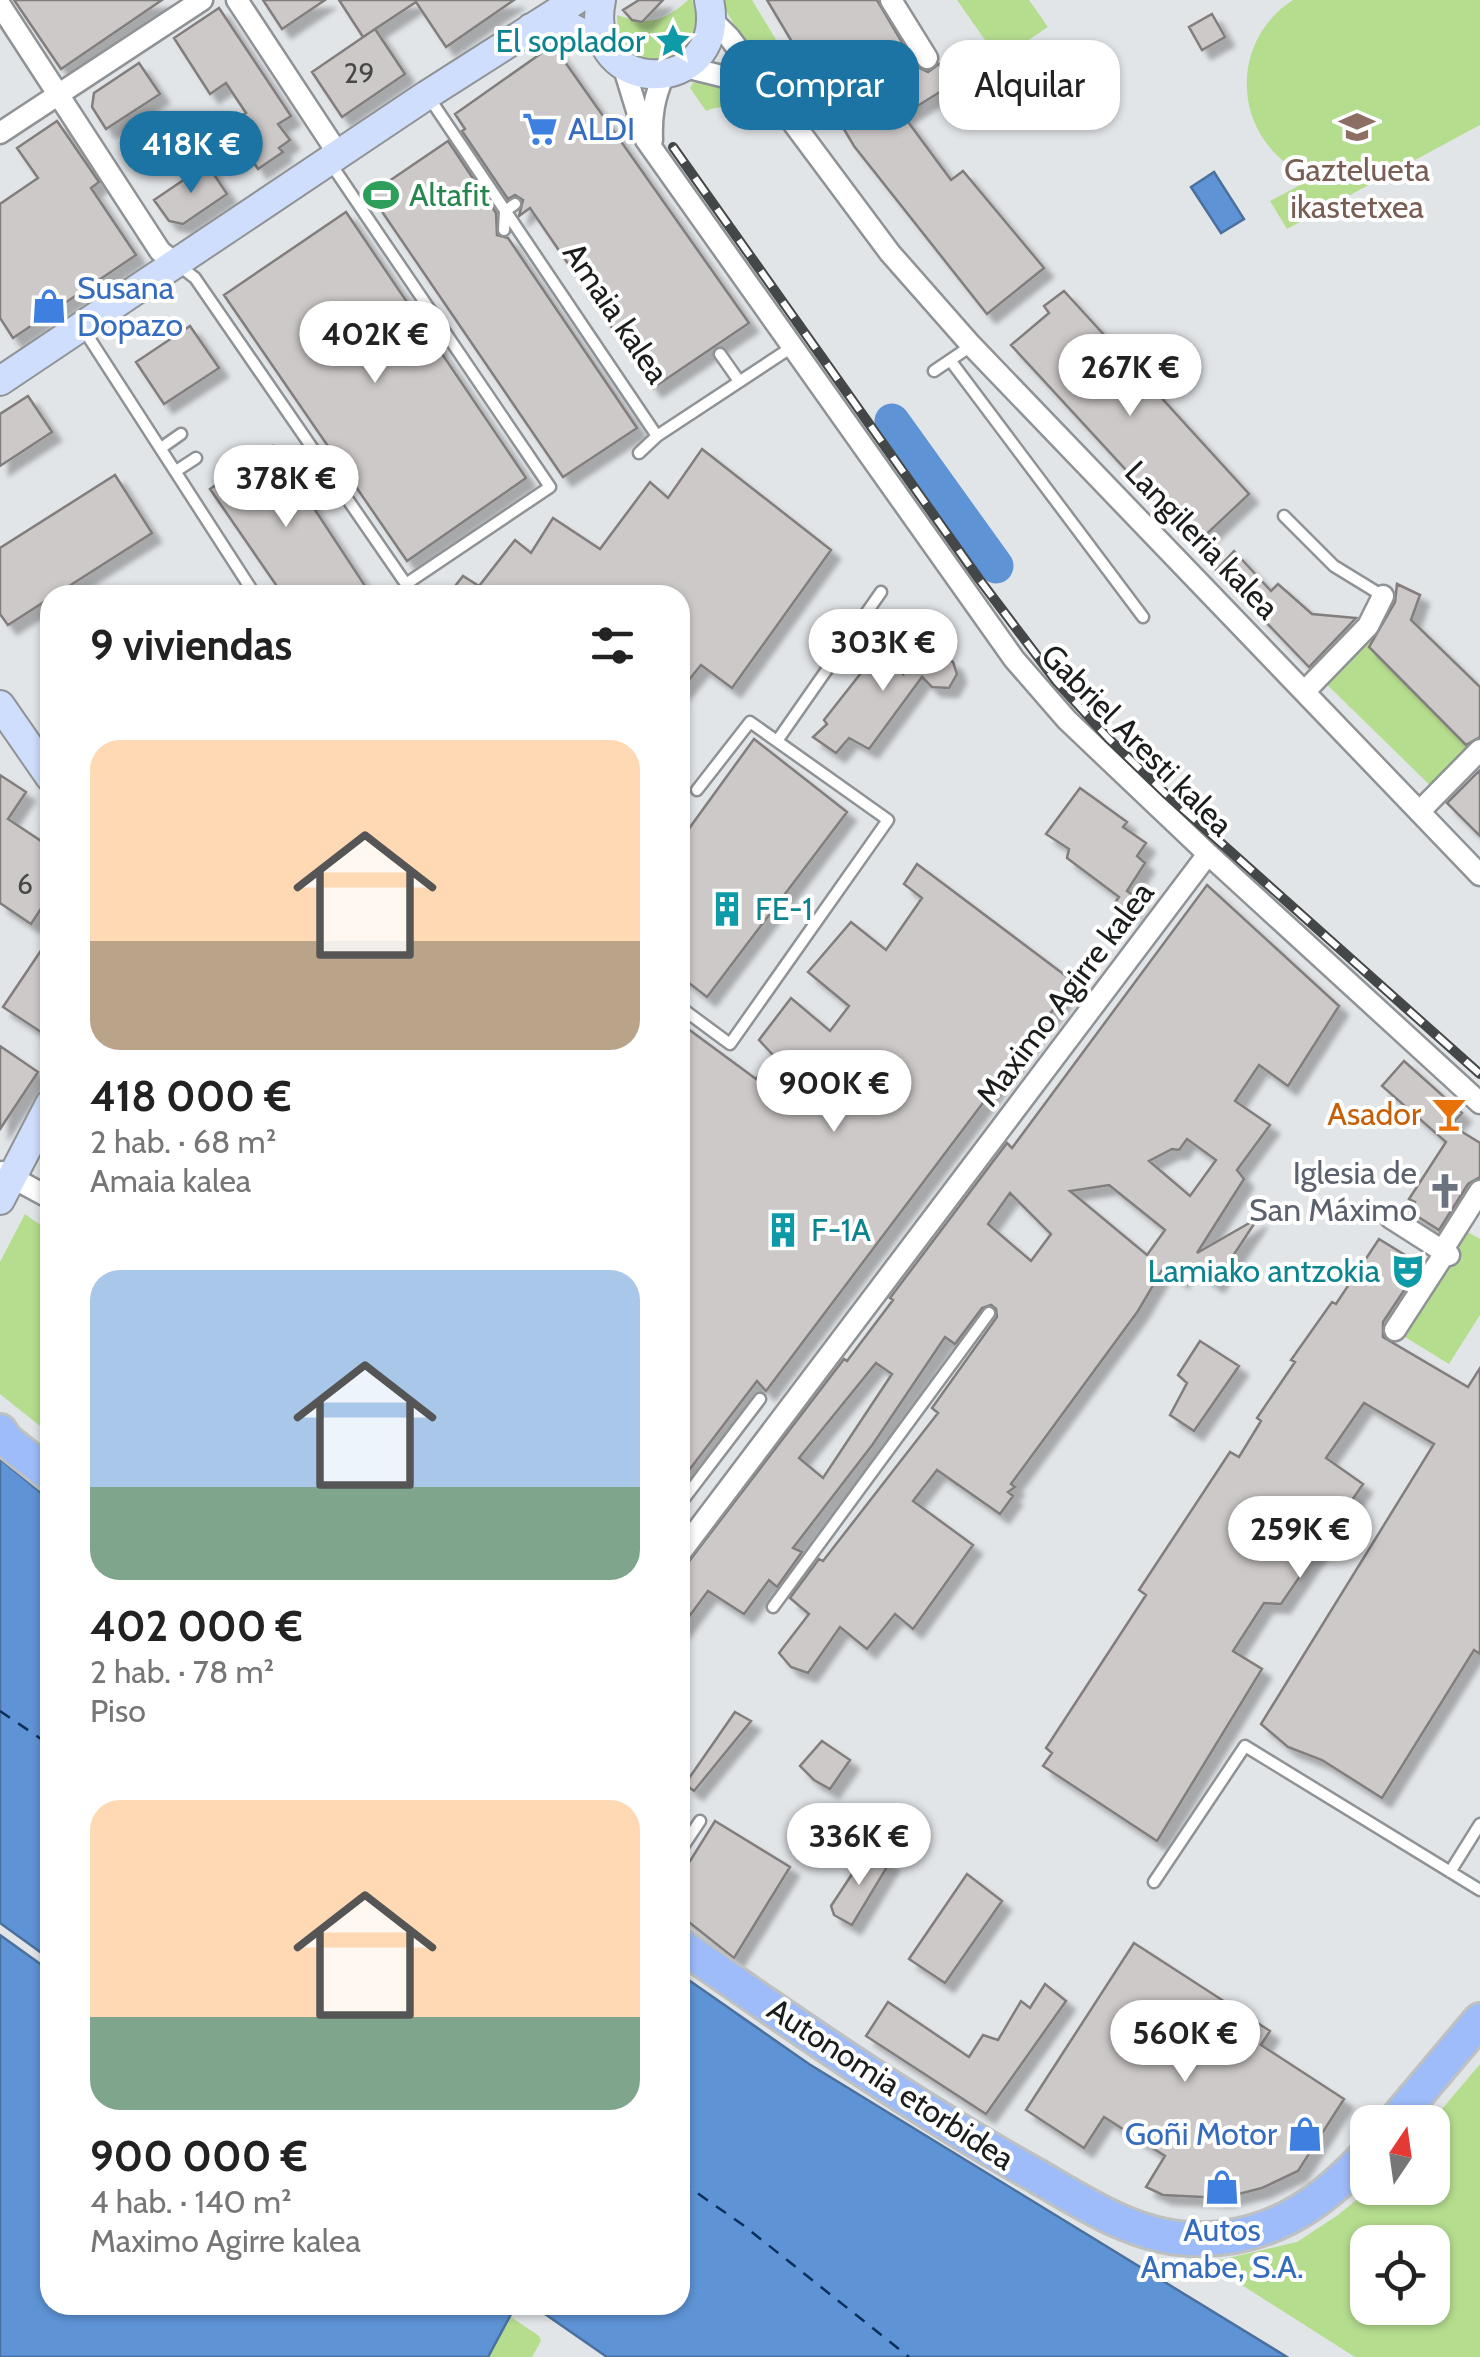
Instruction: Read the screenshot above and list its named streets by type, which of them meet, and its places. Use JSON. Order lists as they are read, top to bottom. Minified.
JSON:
{"streets":{"main road":["Autonomia etorbidea"],"street":["Langileria kalea","Gabriel Aresti kalea","Maximo Agirre kalea"],"lane":["Amaia kalea"]},"crossings":[["Amaia kalea","Gabriel Aresti kalea"],["Gabriel Aresti kalea","Maximo Agirre kalea"]],"places":{"place":["El soplador"],"school or university":["Gaztelueta ikastetxea"],"supermarket":["ALDI"],"sports":["Altafit"],"shop":["Susana Dopazo","Goñi Motor","Autos Amabe, S.A."],"building":["FE-1","F-1A"],"bar":["Asador"],"church":["Iglesia de San Máximo"],"theatre":["Lamiako antzokia"]},"house_numbers":["29","6"],"north":"top","page":{"chip":["Comprar","Alquilar"],"price":["418K €","402K €","267K €","378K €","303K €","900K €","259K €","336K €","560K €"],"heading":"9 viviendas","list":[{"name":"418 000 €","note":"2 hab. · 68 m² · Amaia kalea"},{"name":"402 000 €","note":"2 hab. · 78 m² · Piso"},{"name":"900 000 €","note":"4 hab. · 140 m² · Maximo Agirre kalea"}]}}
